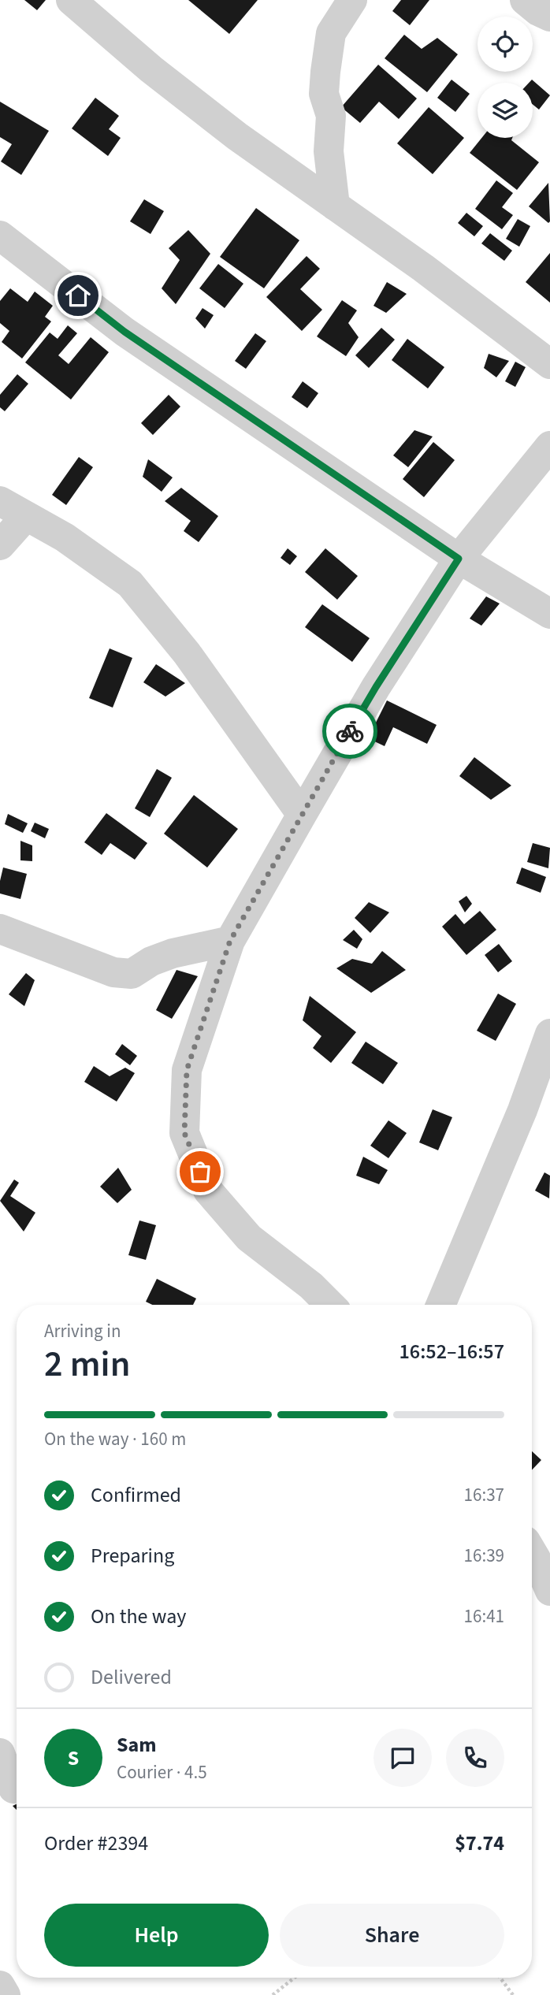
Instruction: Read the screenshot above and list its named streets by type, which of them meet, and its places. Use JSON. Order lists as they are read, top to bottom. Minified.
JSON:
{"page":{"heading":["2 min","Arriving in","16:52–16:57"],"panel":["Sam","Courier · 4.5","Order #2394","$7.74"],"bar":"On the way · 160 m","list":[["Confirmed","16:37"],["Preparing","16:39"],["On the way","16:41"],"Delivered"],"round":"S","buttons":["Help","Share"]}}
